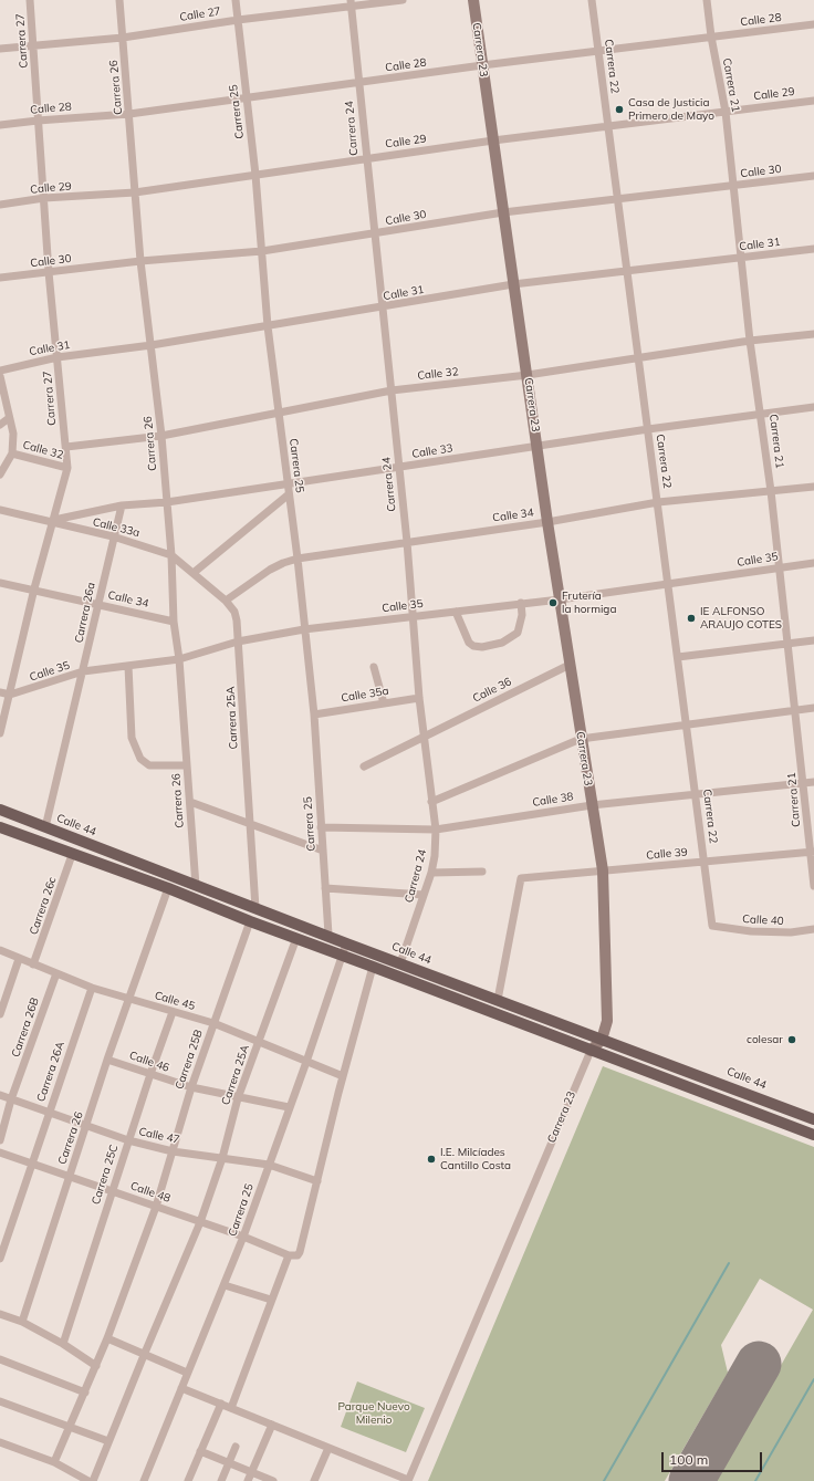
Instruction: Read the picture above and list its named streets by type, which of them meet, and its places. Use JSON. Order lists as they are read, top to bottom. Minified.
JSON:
{"streets":{"main road":["Calle 44"],"street":["Calle 27","Calle 28","Carrera 27","Carrera 23","Carrera 22","Carrera 21","Carrera 26","Calle 29","Carrera 25","Carrera 24","Calle 30","Calle 31","Calle 32","Calle 33","Calle 34","Calle 33a","Calle 35","Carrera 26a","Calle 36","Calle 35a","Carrera 25A","Calle 38","Calle 39","Carrera 26c","Calle 40","Calle 45","Carrera 26B","Carrera 25B","Calle 46","Carrera 26A","Calle 47","Carrera 25C","Calle 48"]},"crossings":[["Calle 27","Carrera 27"],["Calle 27","Carrera 26"],["Calle 27","Carrera 25"],["Calle 27","Carrera 24"],["Calle 28","Carrera 27"],["Calle 28","Carrera 23"],["Calle 28","Carrera 22"],["Calle 28","Carrera 21"],["Calle 28","Carrera 26"],["Calle 28","Carrera 25"],["Calle 28","Carrera 24"],["Carrera 27","Calle 29"],["Carrera 27","Calle 30"],["Carrera 27","Calle 31"],["Carrera 27","Calle 32"],["Carrera 27","Calle 33"],["Carrera 27","Calle 34"],["Carrera 27","Calle 33a"],["Carrera 27","Calle 35"],["Carrera 23","Calle 29"],["Carrera 23","Calle 30"],["Carrera 23","Calle 31"],["Carrera 23","Calle 32"],["Carrera 23","Calle 33"],["Carrera 23","Calle 34"],["Carrera 23","Calle 35"],["Carrera 23","Calle 36"],["Carrera 23","Calle 38"],["Carrera 23","Calle 44"],["Carrera 23","Calle 39"],["Carrera 22","Calle 29"],["Carrera 22","Calle 30"],["Carrera 22","Calle 31"],["Carrera 22","Calle 32"],["Carrera 22","Calle 33"],["Carrera 22","Calle 34"],["Carrera 22","Calle 35"],["Carrera 22","Calle 38"],["Carrera 22","Calle 39"],["Carrera 22","Calle 40"],["Carrera 21","Calle 29"],["Carrera 21","Calle 30"],["Carrera 21","Calle 31"],["Carrera 21","Calle 32"],["Carrera 21","Calle 33"],["Carrera 21","Calle 34"],["Carrera 21","Calle 35"],["Carrera 21","Calle 38"],["Carrera 21","Calle 39"],["Carrera 26","Calle 29"],["Carrera 26","Calle 30"],["Carrera 26","Calle 31"],["Carrera 26","Calle 32"],["Carrera 26","Calle 33"],["Carrera 26","Calle 34"],["Carrera 26","Calle 33a"],["Carrera 26","Calle 35"],["Carrera 26","Carrera 25A"],["Carrera 26","Calle 44"],["Carrera 26","Calle 45"],["Carrera 26","Calle 46"],["Carrera 26","Calle 47"],["Carrera 26","Calle 48"],["Calle 29","Carrera 25"],["Calle 29","Carrera 24"],["Carrera 25","Calle 30"],["Carrera 25","Calle 31"],["Carrera 25","Calle 32"],["Carrera 25","Calle 33"],["Carrera 25","Calle 34"],["Carrera 25","Calle 35"],["Carrera 25","Calle 35a"],["Carrera 25","Calle 38"],["Carrera 25","Calle 44"],["Carrera 25","Calle 45"],["Carrera 25","Calle 46"],["Carrera 25","Calle 47"],["Carrera 25","Calle 48"],["Carrera 24","Calle 30"],["Carrera 24","Calle 31"],["Carrera 24","Calle 32"],["Carrera 24","Calle 33"],["Carrera 24","Calle 34"],["Carrera 24","Calle 35"],["Carrera 24","Calle 36"],["Carrera 24","Calle 35a"],["Carrera 24","Calle 38"],["Carrera 24","Calle 44"],["Calle 33","Calle 33a"],["Calle 33","Carrera 26a"],["Calle 34","Carrera 26a"],["Calle 34","Carrera 25A"],["Calle 33a","Carrera 26a"],["Calle 33a","Carrera 25A"],["Calle 35","Carrera 26a"],["Calle 35","Carrera 25A"],["Carrera 26a","Calle 44"],["Carrera 25A","Calle 44"],["Carrera 25A","Calle 45"],["Carrera 25A","Calle 46"],["Carrera 25A","Calle 47"],["Carrera 25A","Calle 48"],["Calle 44","Calle 39"],["Carrera 26c","Calle 45"],["Calle 45","Carrera 26B"],["Calle 45","Carrera 25B"],["Calle 45","Carrera 26A"],["Calle 45","Carrera 25C"],["Carrera 26B","Calle 47"],["Carrera 25B","Calle 46"],["Carrera 25B","Calle 47"],["Carrera 25B","Calle 48"],["Calle 46","Carrera 25C"],["Carrera 26A","Calle 47"],["Carrera 26A","Calle 48"],["Calle 47","Carrera 25C"],["Carrera 25C","Calle 48"]],"parks":["Parque Nuevo Milenio"],"places":["Casa de Justicia Primero de Mayo","Frutería la hormiga","IE ALFONSO ARAUJO COTES","colesar","I.E. Milcíades Cantillo Costa"],"scale_bar":"100 m"}
